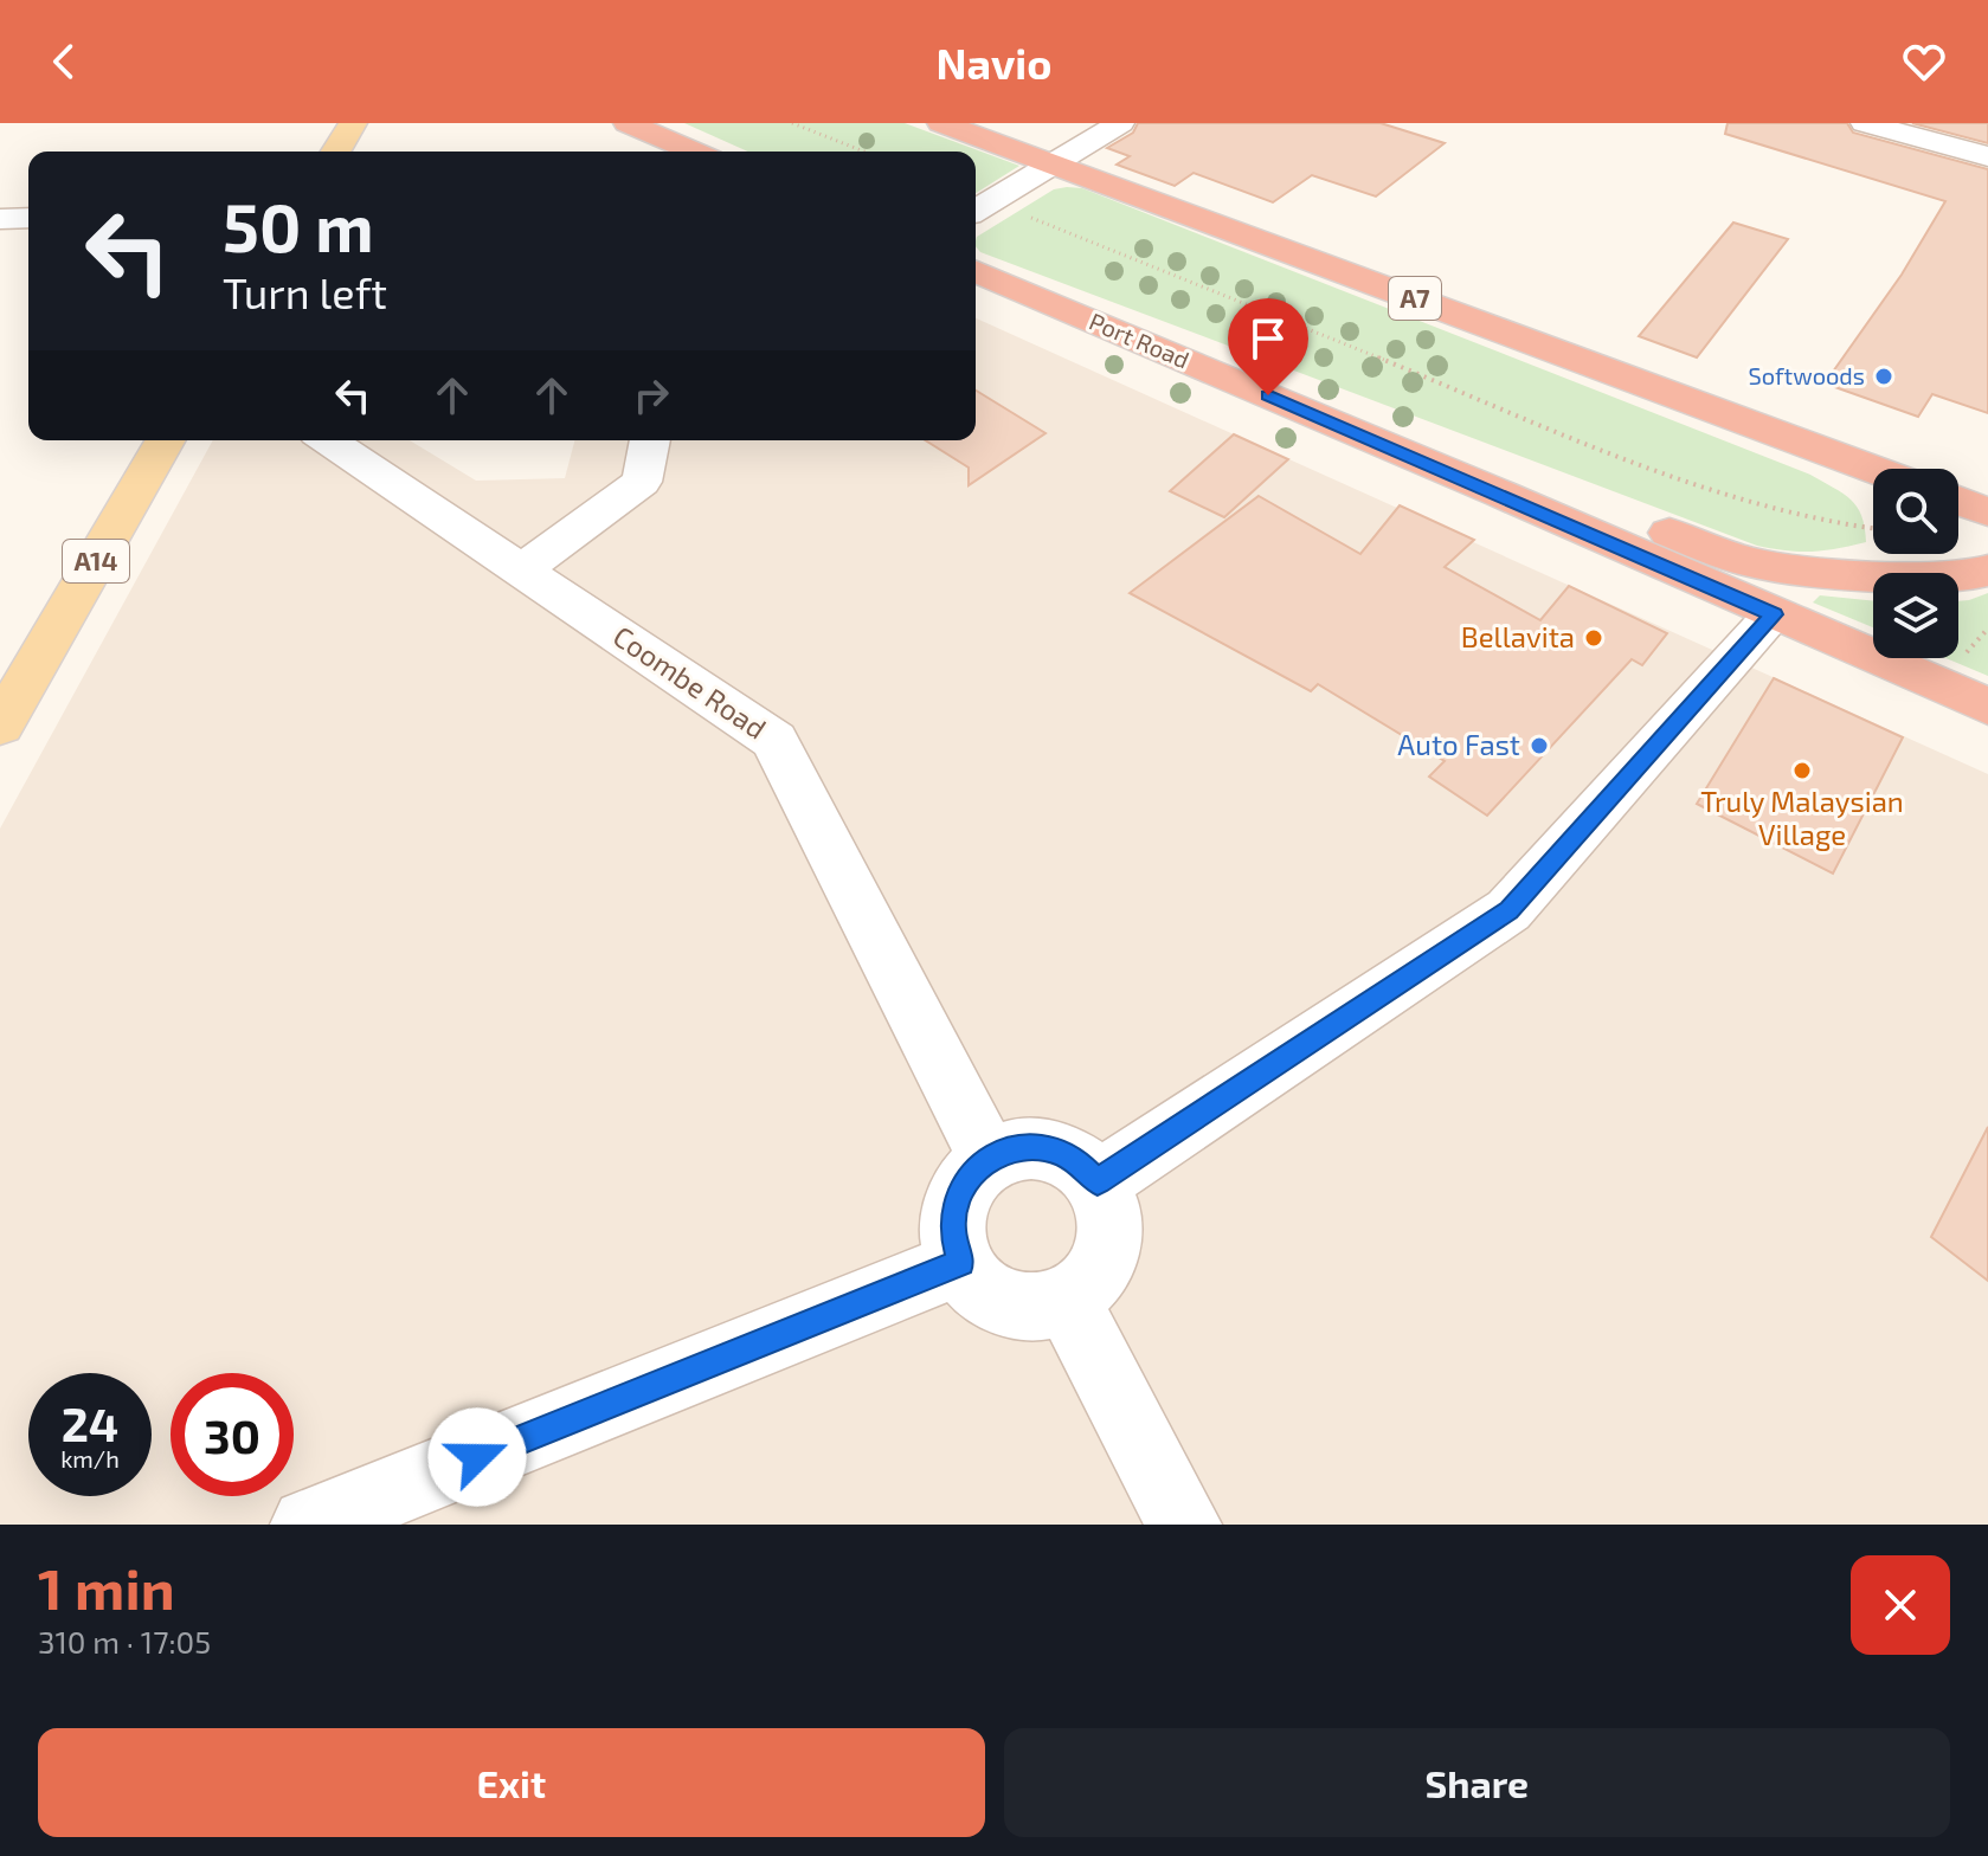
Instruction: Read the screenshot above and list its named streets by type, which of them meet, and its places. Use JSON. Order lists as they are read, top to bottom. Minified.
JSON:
{"streets":{"highway":["A7","Port Road"],"main road":["A14"],"street":["Coombe Road"]},"places":["Softwoods","Bellavita","Auto Fast","Truly Malaysian Village"],"page":{"header":"Navio","turn":["50 m","Turn left"],"speed":"24 km/h","limit":"30","heading":["1 min","310 m · 17:05"],"buttons":["Exit","Share"]}}
